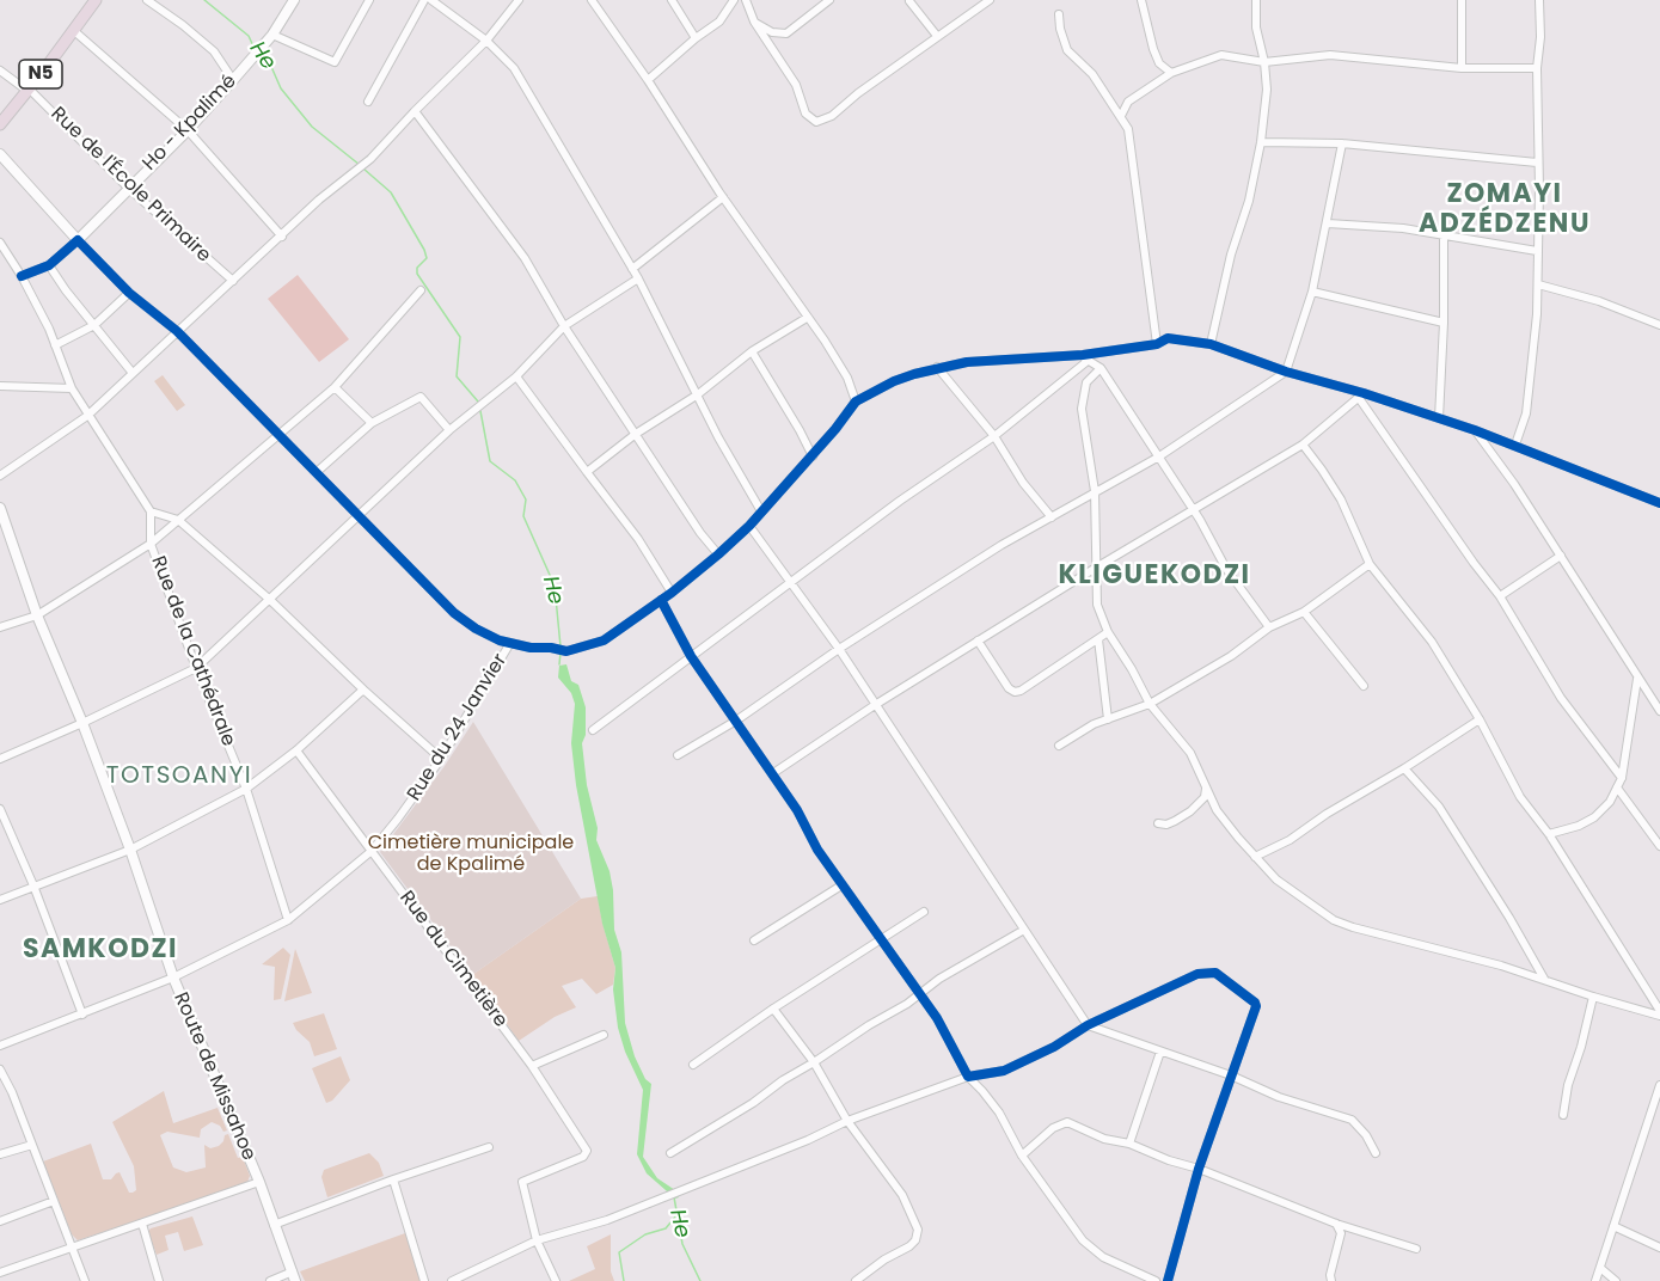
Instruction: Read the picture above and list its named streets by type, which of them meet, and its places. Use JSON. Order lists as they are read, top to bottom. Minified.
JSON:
{"streets":{"main road":["N5","Ho - Kpalimé","Route de Missahoe"],"street":["Rue de l'École Primaire","Rue de la Cathédrale","Rue du 24 Janvier","Rue du Cimetière"]},"crossings":[["N5","Rue de l'École Primaire"],["Ho - Kpalimé","Rue de l'École Primaire"],["Rue de la Cathédrale","Rue du 24 Janvier"],["Rue du 24 Janvier","Rue du Cimetière"],["Rue du 24 Janvier","Route de Missahoe"]],"districts":["ZOMAYI ADZÉDZENU","KLIGUEKODZI","TOTSOANYI","SAMKODZI"],"water":["He"],"parks":["Cimetière municipale de Kpalimé"]}
